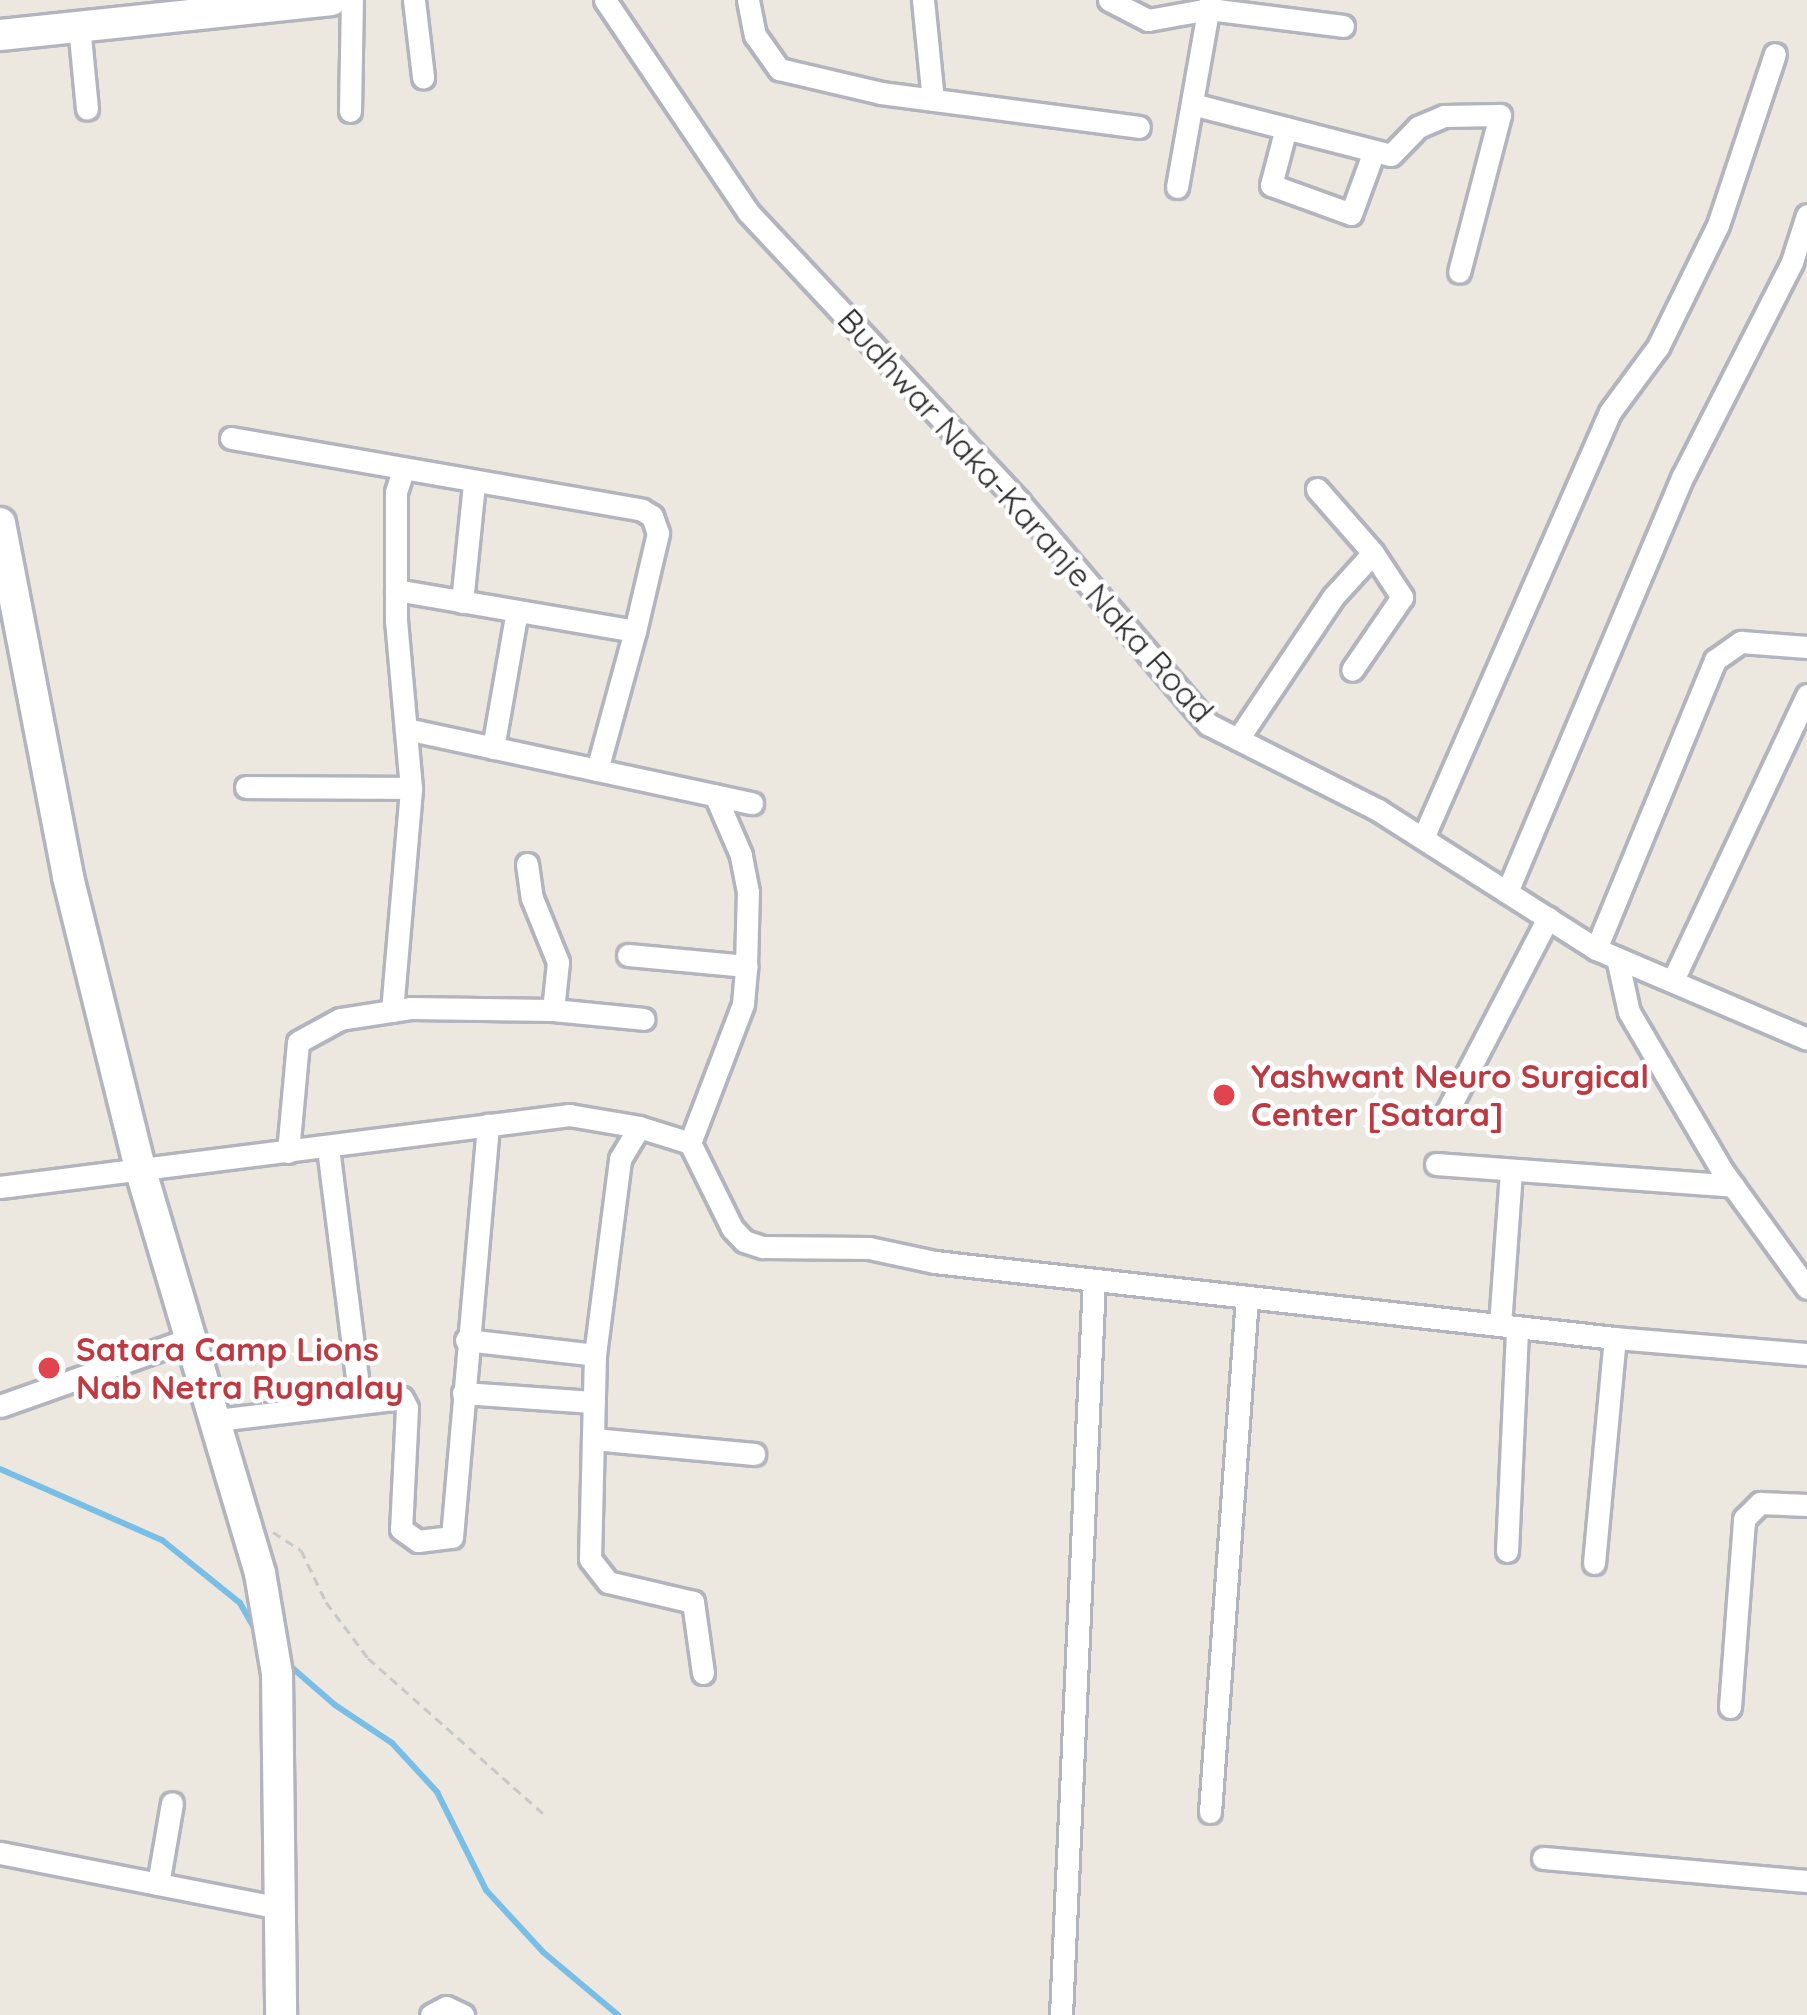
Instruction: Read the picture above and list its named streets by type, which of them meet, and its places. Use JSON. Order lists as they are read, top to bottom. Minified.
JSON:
{"streets":{"street":["Budhwar Naka-Karanje Naka Road"]},"places":["Yashwant Neuro Surgical Center [Satara]","Satara Camp Lions Nab Netra Rugnalay"]}
